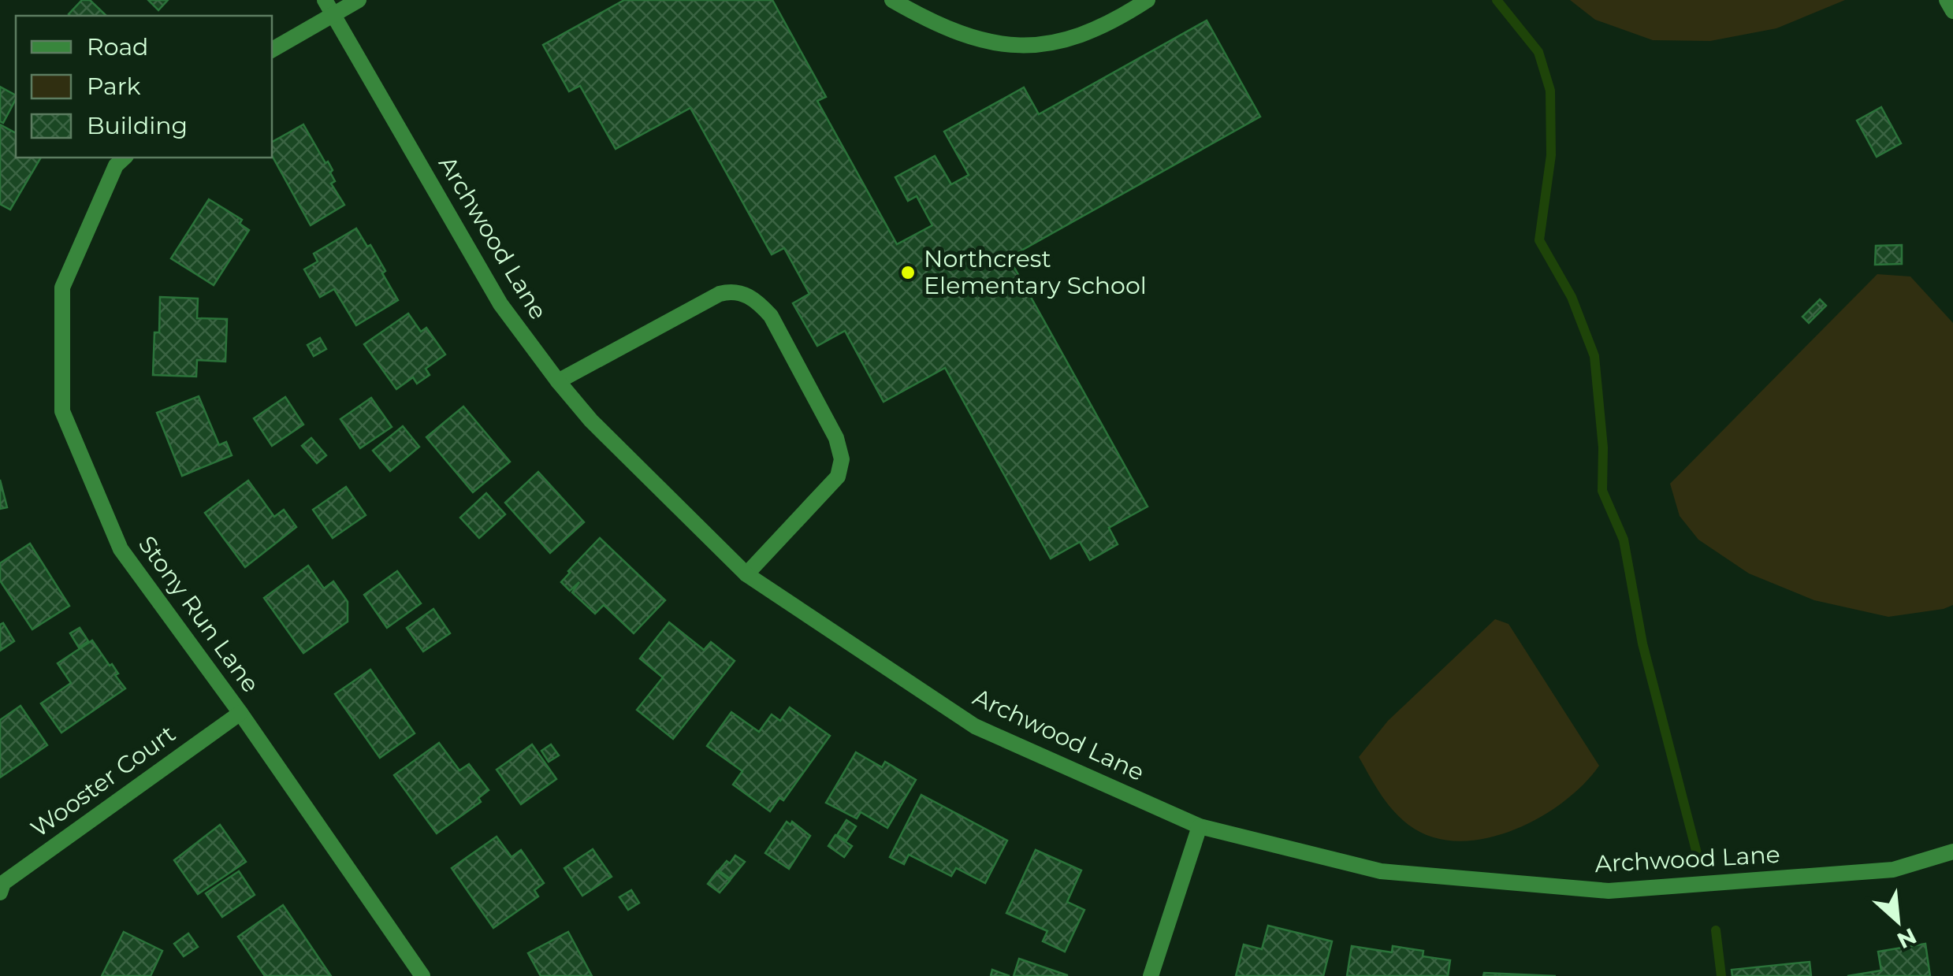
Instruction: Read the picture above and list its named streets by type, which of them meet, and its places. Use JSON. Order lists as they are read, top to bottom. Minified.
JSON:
{"streets":{"street":["Archwood Lane","Stony Run Lane","Wooster Court"]},"crossings":[["Stony Run Lane","Wooster Court"]],"places":["Northcrest Elementary School"],"legend":["Road","Park","Building"],"north":"bottom right"}
